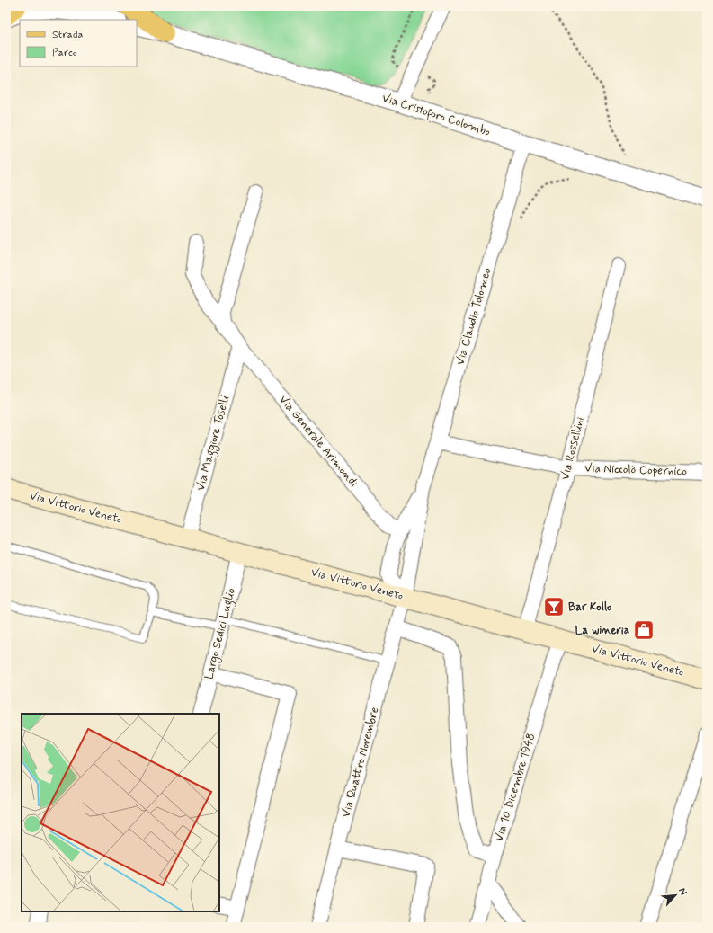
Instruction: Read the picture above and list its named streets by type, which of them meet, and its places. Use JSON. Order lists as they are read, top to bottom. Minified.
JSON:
{"streets":{"main road":["Via Vittorio Veneto"],"street":["Via Cristoforo Colombo","Via Claudio Tolomeo","Via Generale Arimondi","Via Maggiore Toselli","Via Rossellini","Via Niccolò Copernico","Largo Sedici Luglio","Via Quattro Novembre","Via 10 Dicembre 1948"]},"crossings":[["Via Cristoforo Colombo","Via Claudio Tolomeo"],["Via Claudio Tolomeo","Via Generale Arimondi"],["Via Claudio Tolomeo","Via Niccolò Copernico"],["Via Claudio Tolomeo","Via Vittorio Veneto"],["Via Claudio Tolomeo","Via Quattro Novembre"],["Via Generale Arimondi","Via Maggiore Toselli"],["Via Maggiore Toselli","Via Vittorio Veneto"],["Via Rossellini","Via Niccolò Copernico"],["Via Rossellini","Via Vittorio Veneto"],["Via Vittorio Veneto","Largo Sedici Luglio"],["Via Vittorio Veneto","Via Quattro Novembre"],["Via Vittorio Veneto","Via 10 Dicembre 1948"]],"places":{"bar":["Bar Kollo"],"shop":["La wineria"]},"legend":["Strada","Parco"],"north":"top right"}
